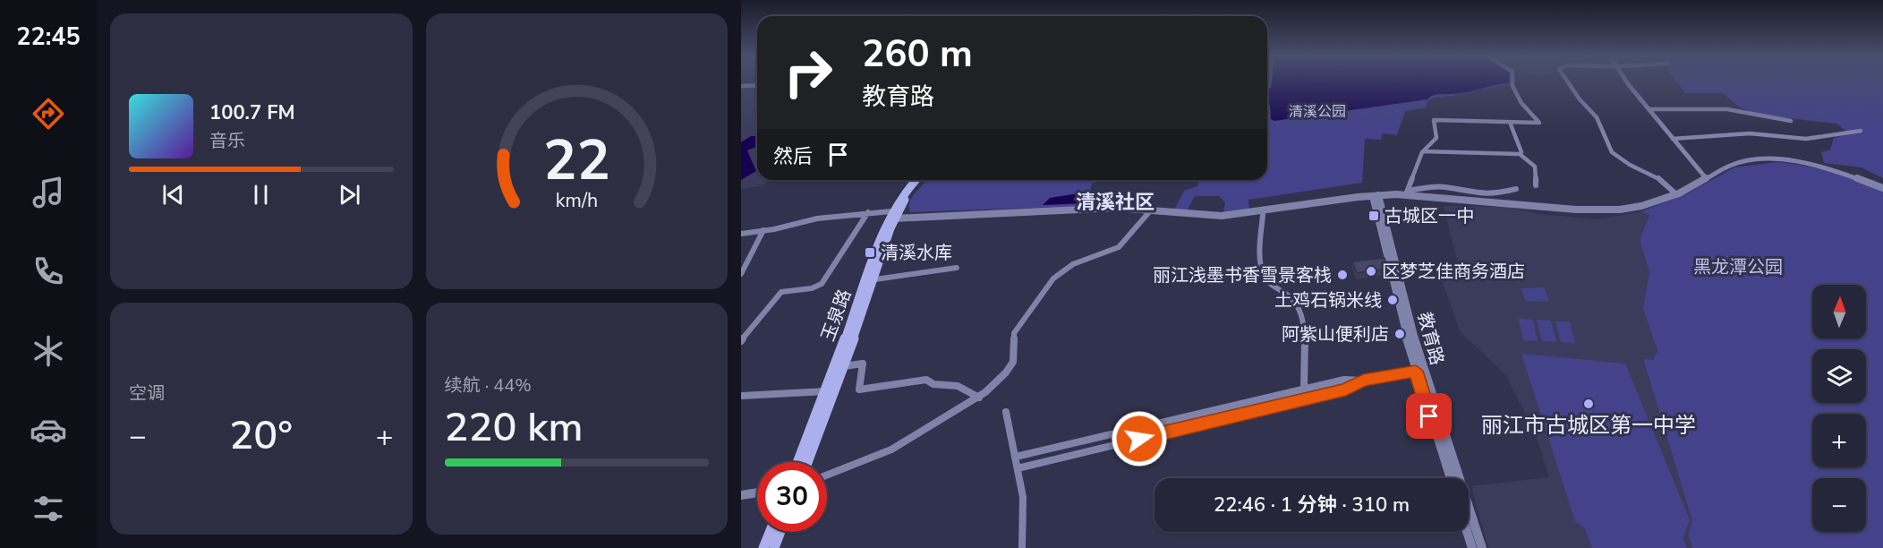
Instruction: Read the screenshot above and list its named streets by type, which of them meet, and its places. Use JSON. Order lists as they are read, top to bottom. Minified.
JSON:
{"streets":{"main road":["玉泉路"],"street":["教育路"]},"districts":["清溪社区"],"parks":["清溪公园","黑龙潭公园"],"places":{"transit":["古城区一中","清溪水库"],"other":["区梦芝佳商务酒店","丽江浅墨书香雪景客栈","土鸡石锅米线","阿紫山便利店","丽江市古城区第一中学"]},"north":"top","page":{"tabs":"22:45","turn":["260 m","教育路"],"song":["100.7 FM","音乐"],"then":"然后","map_buttons":["+","−"],"tile":["空调",["续航 · 44%","220 km"]],"heat":["−","20°","+"],"limit":"30","trip":"22:46 · 1 分钟 · 310 m","gauge":["22","km/h"]}}
